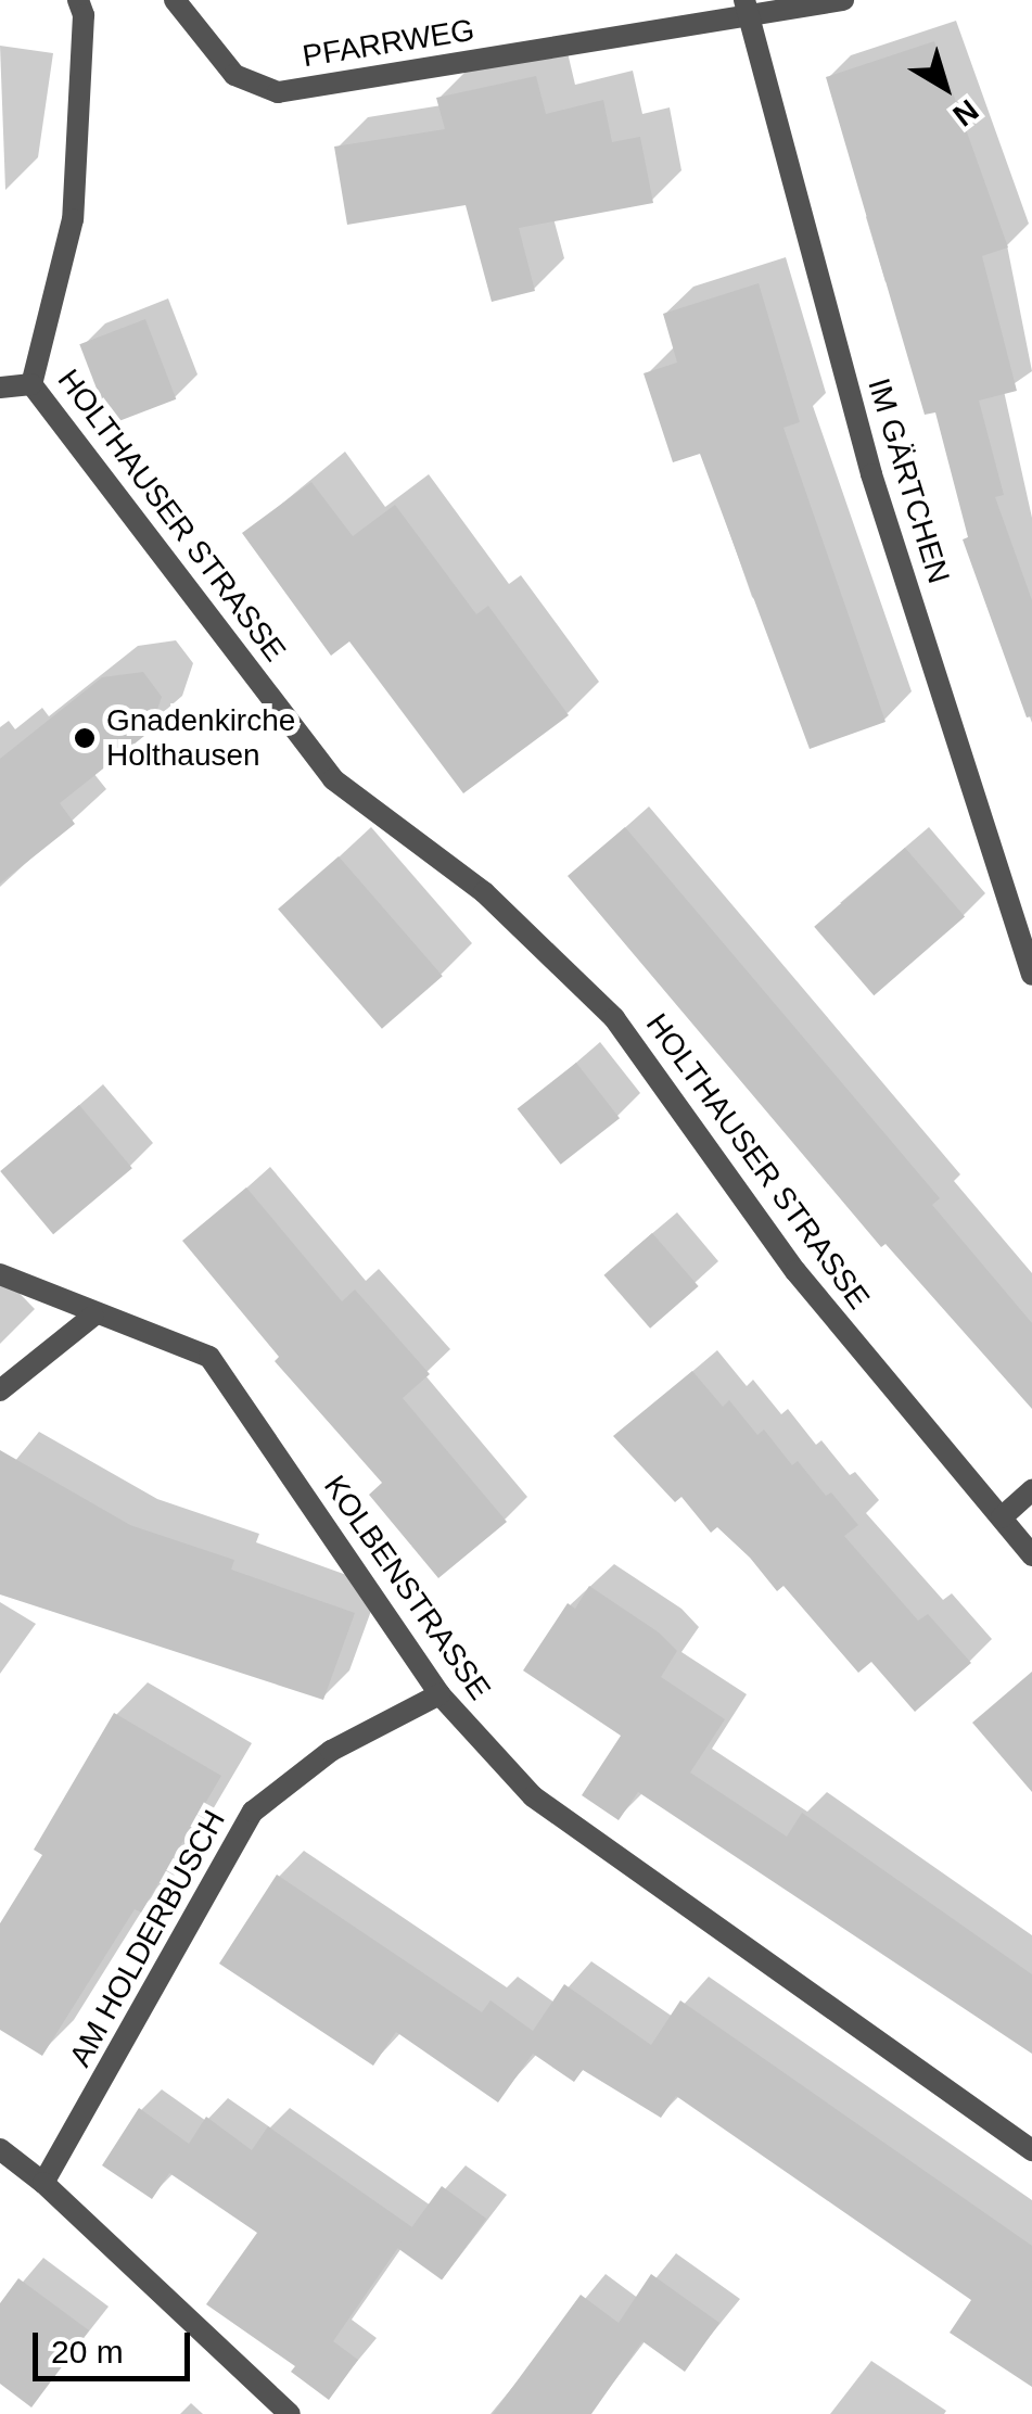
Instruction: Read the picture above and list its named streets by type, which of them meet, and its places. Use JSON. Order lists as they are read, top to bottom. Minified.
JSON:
{"streets":{"street":["PFARRWEG","IM GÄRTCHEN","HOLTHAUSER STRASSE","KOLBENSTRASSE","AM HOLDERBUSCH"]},"crossings":[["PFARRWEG","IM GÄRTCHEN"],["KOLBENSTRASSE","AM HOLDERBUSCH"]],"places":["Gnadenkirche Holthausen"],"scale_bar":"20 m","north":"bottom right"}
